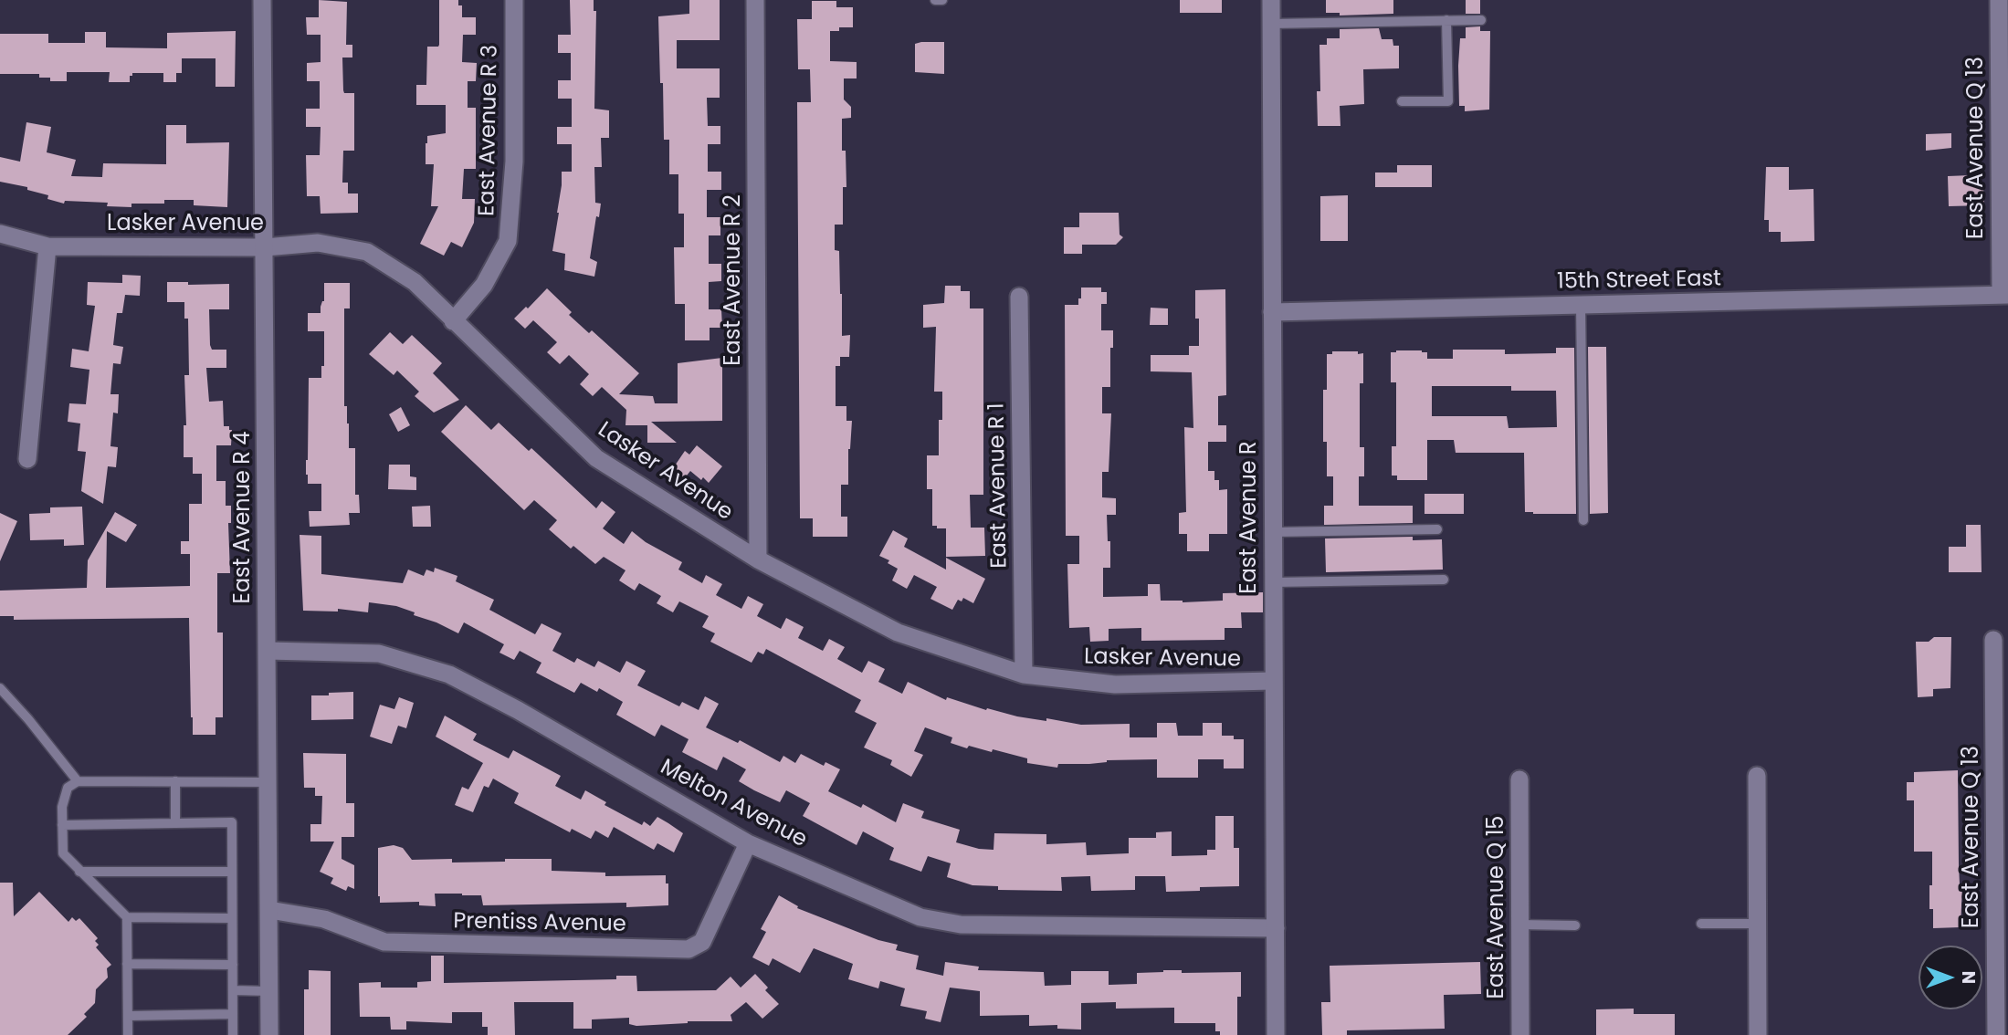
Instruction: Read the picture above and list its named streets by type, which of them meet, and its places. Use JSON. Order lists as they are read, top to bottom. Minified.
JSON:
{"streets":{"street":["East Avenue R 3","East Avenue Q 13","Lasker Avenue","East Avenue R 2","15th Street East","East Avenue R 1","East Avenue R 4","East Avenue R","Melton Avenue","East Avenue Q 15","Prentiss Avenue"]},"crossings":[["East Avenue R 3","Lasker Avenue"],["East Avenue Q 13","15th Street East"],["Lasker Avenue","East Avenue R 2"],["Lasker Avenue","East Avenue R 1"],["Lasker Avenue","East Avenue R 4"],["Lasker Avenue","East Avenue R"],["15th Street East","East Avenue R"],["East Avenue R 4","Melton Avenue"],["East Avenue R 4","Prentiss Avenue"],["East Avenue R","Melton Avenue"],["Melton Avenue","Prentiss Avenue"]],"north":"right"}
